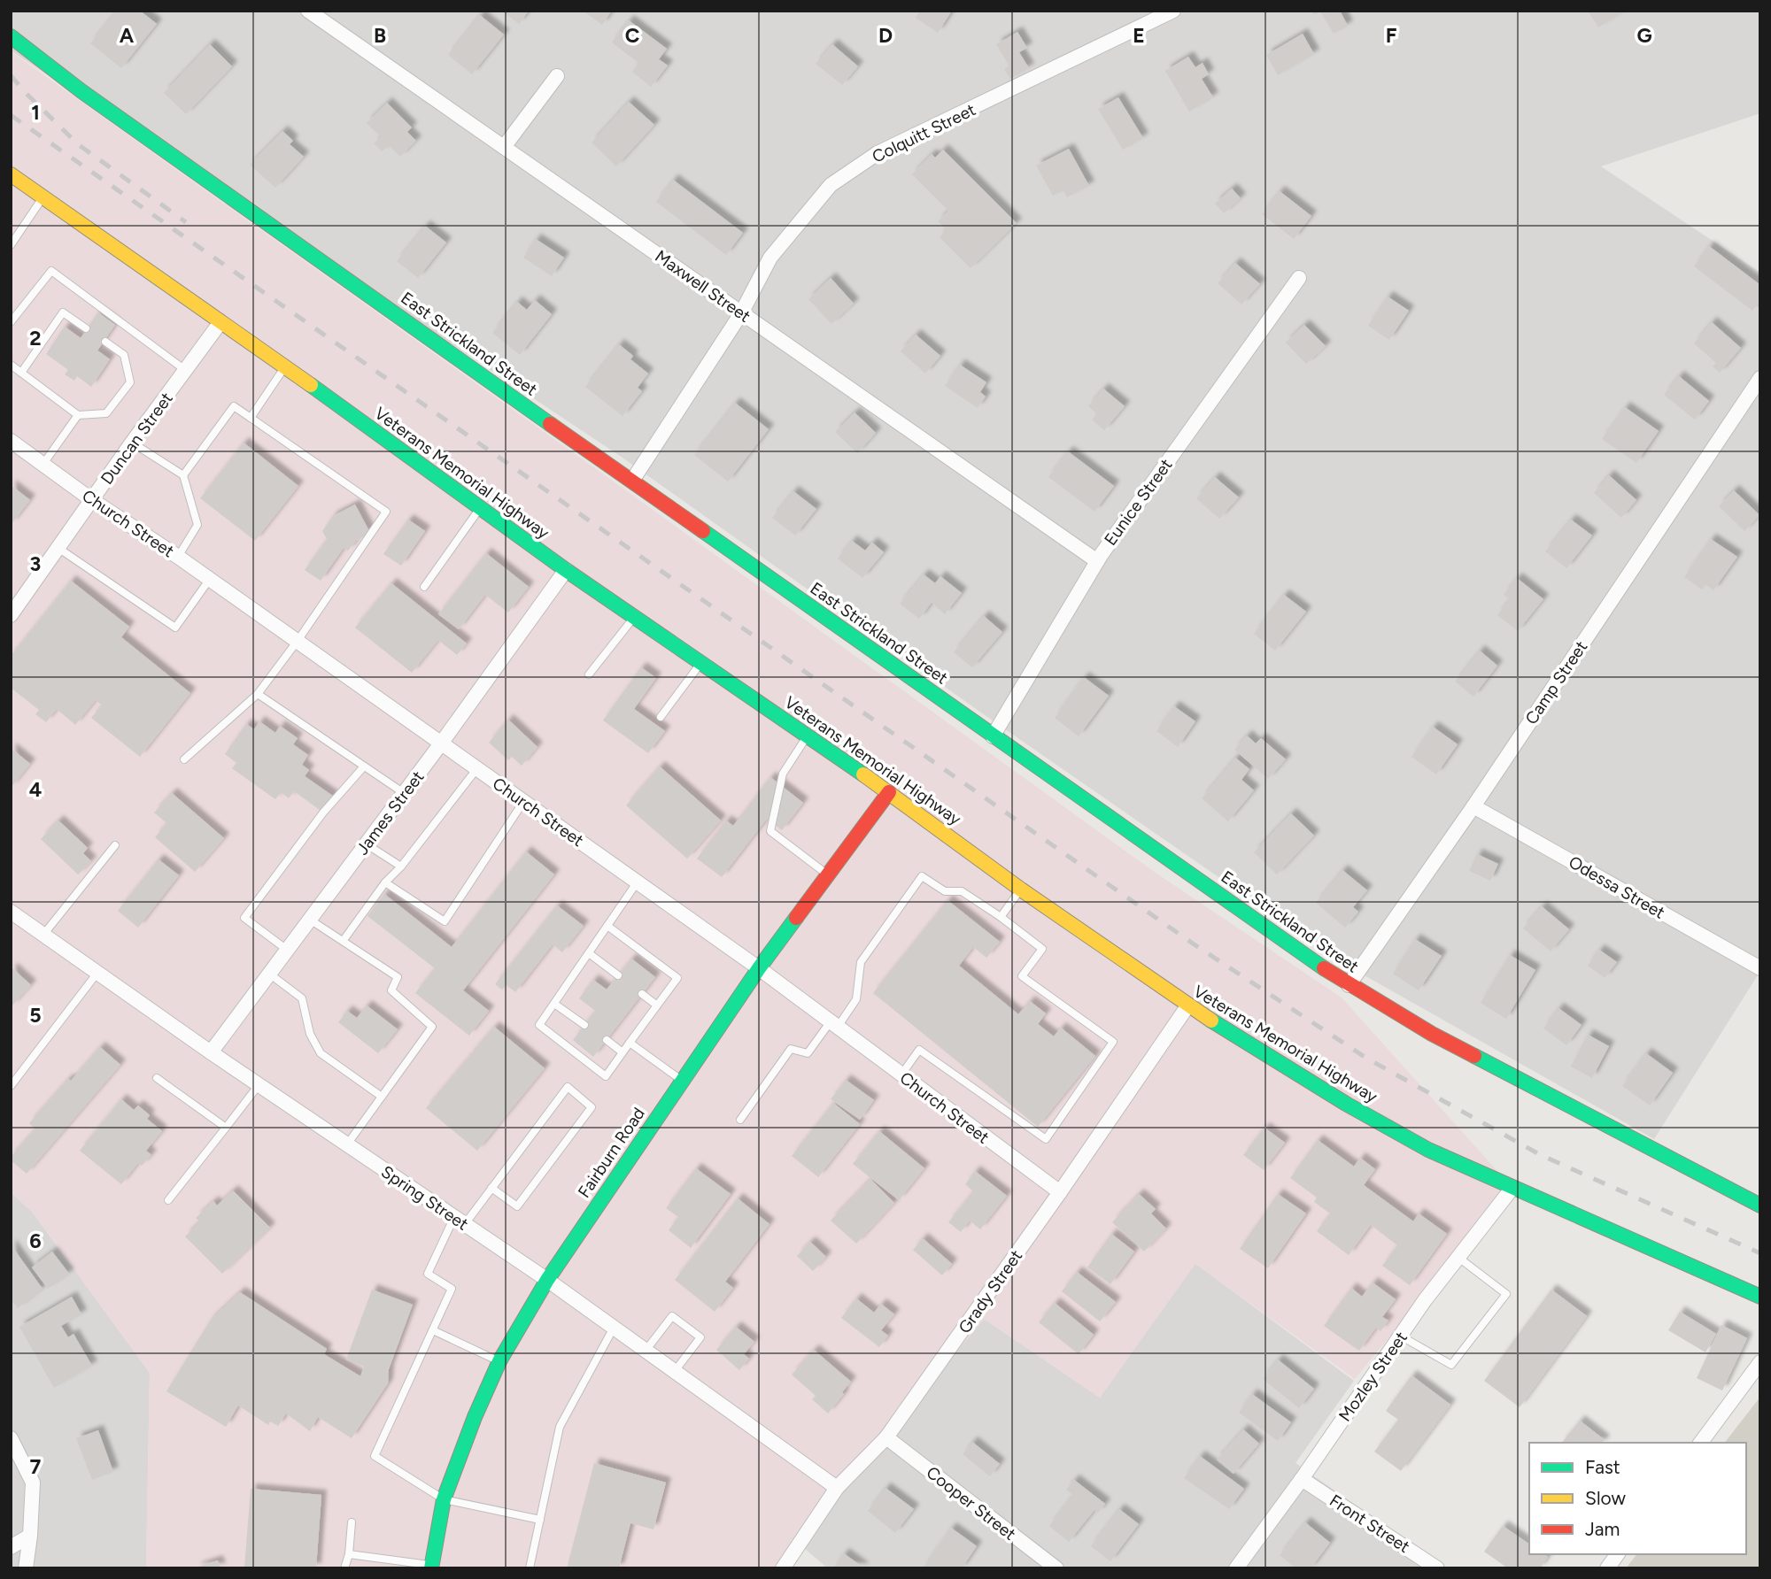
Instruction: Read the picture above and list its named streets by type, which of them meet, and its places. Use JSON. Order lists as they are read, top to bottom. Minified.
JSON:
{"streets":{"main road":["East Strickland Street","Veterans Memorial Highway","Fairburn Road"],"street":["Colquitt Street","Maxwell Street","Duncan Street","Eunice Street","Church Street","Camp Street","James Street","Odessa Street","Spring Street","Grady Street","Mozley Street","Cooper Street","Front Street"]},"crossings":[["Colquitt Street","Maxwell Street"],["Colquitt Street","East Strickland Street"],["Maxwell Street","Eunice Street"],["East Strickland Street","Eunice Street"],["East Strickland Street","Camp Street"],["Duncan Street","Veterans Memorial Highway"],["Duncan Street","Church Street"],["Veterans Memorial Highway","James Street"],["Veterans Memorial Highway","Fairburn Road"],["Veterans Memorial Highway","Grady Street"],["Veterans Memorial Highway","Mozley Street"],["Church Street","James Street"],["Church Street","Fairburn Road"],["Church Street","Grady Street"],["Camp Street","Odessa Street"],["James Street","Spring Street"],["Fairburn Road","Spring Street"],["Spring Street","Grady Street"],["Grady Street","Cooper Street"],["Mozley Street","Front Street"]],"legend":["Fast","Slow","Jam"],"grid":{"columns":["A","B","C","D","E","F","G"],"rows":["1","2","3","4","5","6","7"]}}
